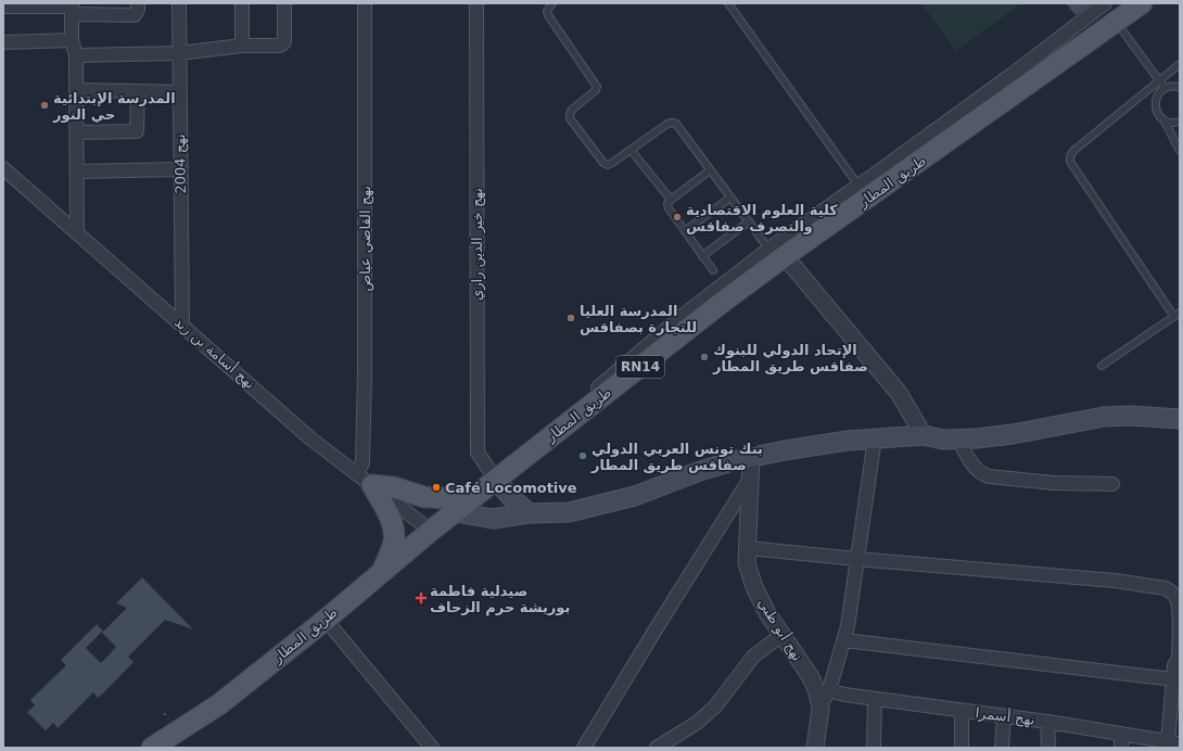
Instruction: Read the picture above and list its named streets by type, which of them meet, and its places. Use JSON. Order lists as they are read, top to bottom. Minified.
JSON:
{"streets":{"main road":["طريق المطار","RN14"],"street":["نهج 2004","نهج القاضي عياض","نهج خير الدين رازي","نهج أسامة بن زيد","نهج أبو ظبي","نهج أسمرا"]},"crossings":[["نهج 2004","نهج أسامة بن زيد"],["طريق المطار","نهج خير الدين رازي"],["طريق المطار","نهج أسامة بن زيد"],["نهج القاضي عياض","نهج أسامة بن زيد"]],"places":{"other":["المدرسة الإبتدائية حي النور","كلية العلوم الاقتصادية والتصرف صفاقس","المدرسة العليا للتجارة بصفاقس","الإتحاد الدولي للبنوك صفاقس طريق المطار","بنك تونس العربي الدولي صفاقس طريق المطار","Café Locomotive"],"health":["صيدلية فاطمة بوريشة حرم الزحاف"]}}
